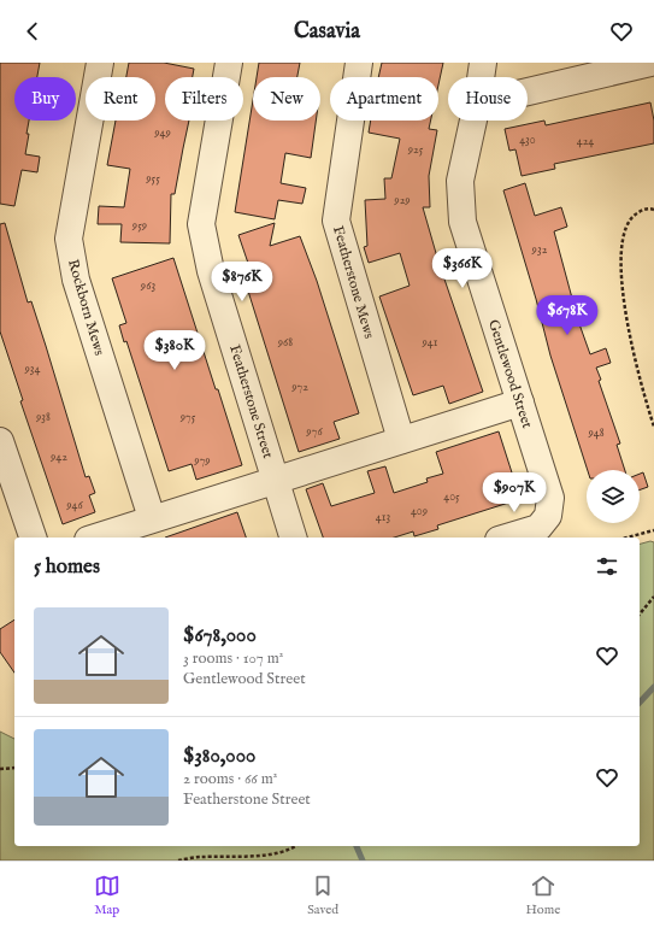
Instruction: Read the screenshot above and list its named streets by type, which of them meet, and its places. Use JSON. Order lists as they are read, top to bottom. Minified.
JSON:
{"streets":{"street":["Featherstone Mews","Rockborn Mews","Gentlewood Street","Featherstone Street"]},"house_numbers":["949","430","424","925","955","929","959","932","963","968","941","934","972","938","975","976","948","942","979","405","946","409","413"],"page":{"header":"Casavia","chip":["Buy","Rent","Filters","New","Apartment","House"],"price":["$366K","$876K","$678K","$380K","$907K"],"heading":"5 homes","list":[{"name":"$678,000","note":"3 rooms · 107 m² · Gentlewood Street"},{"name":"$380,000","note":"2 rooms · 66 m² · Featherstone Street"}],"tabs":["Map","Saved","Home"]}}
